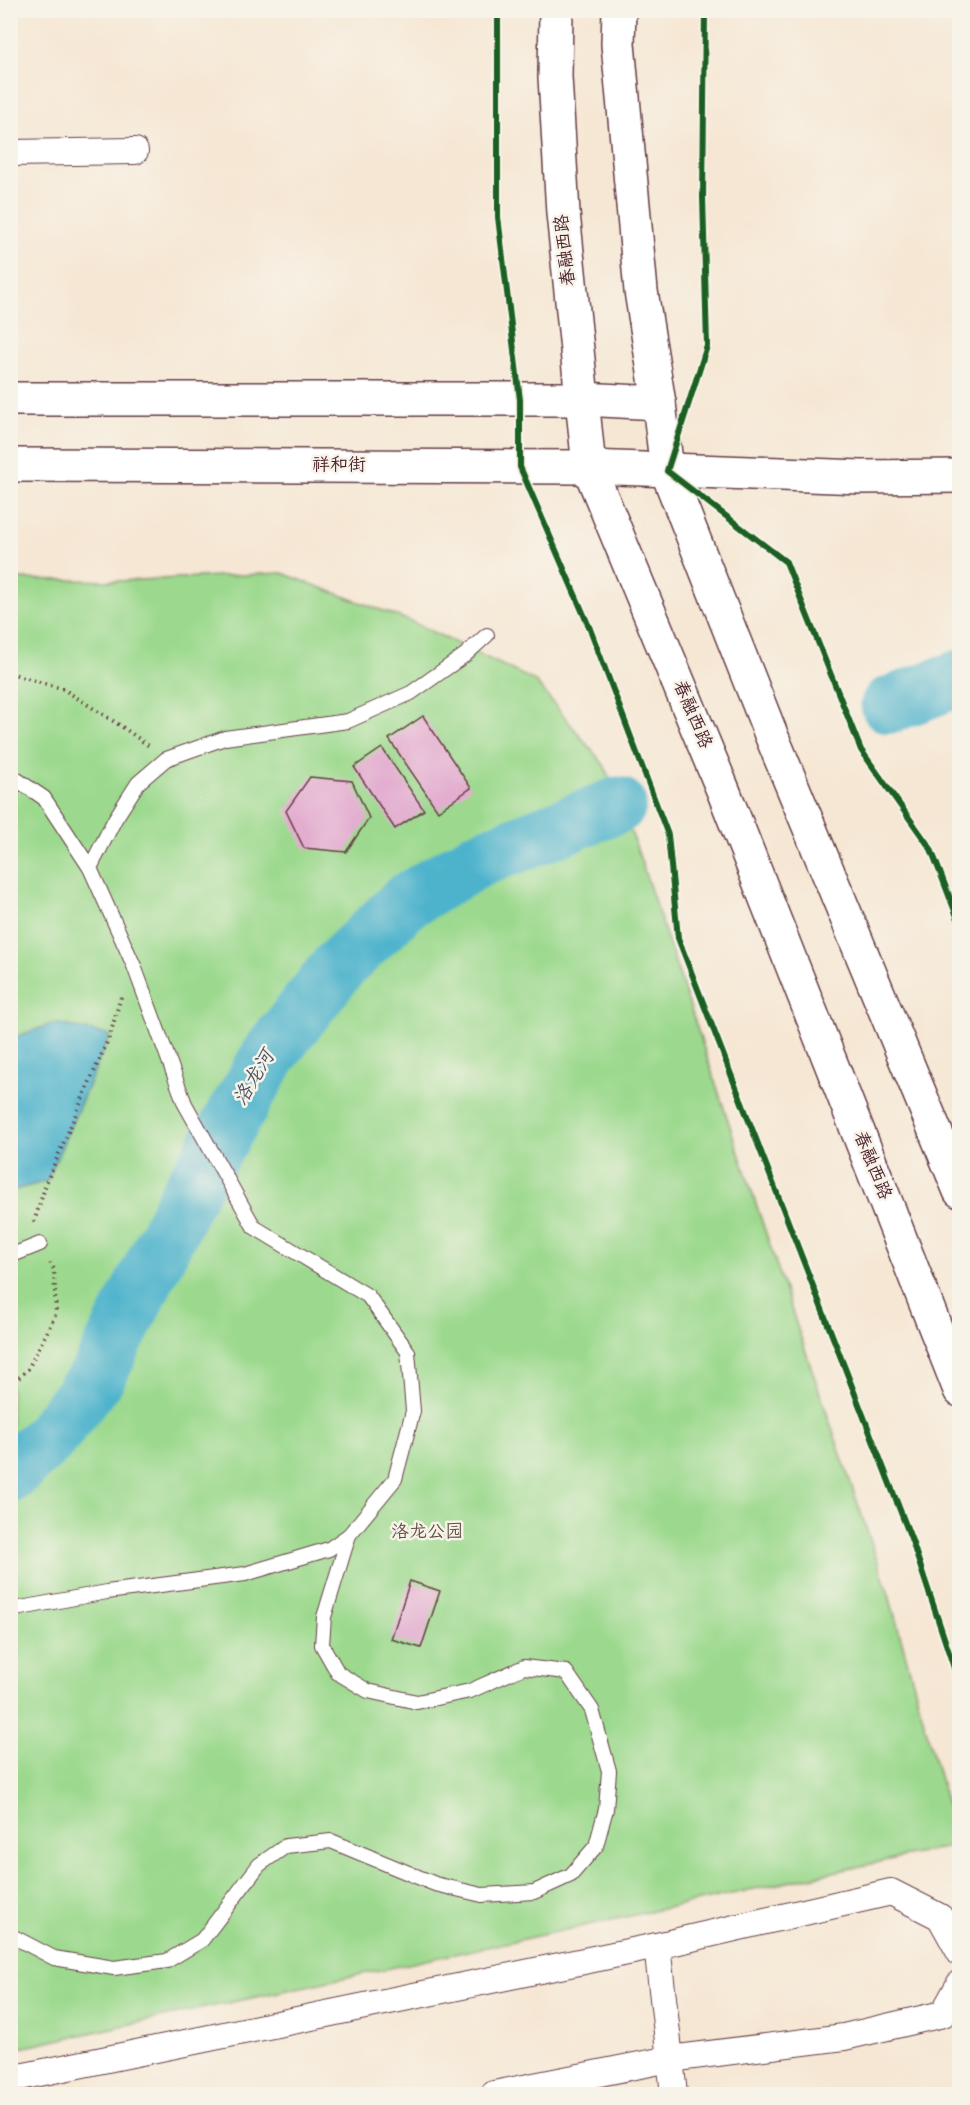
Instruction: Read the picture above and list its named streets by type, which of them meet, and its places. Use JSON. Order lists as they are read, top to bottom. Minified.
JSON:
{"streets":{"main road":["春融西路","祥和街"]},"crossings":[["春融西路","祥和街"]],"water":["洛龙河"],"parks":["洛龙公园"]}
